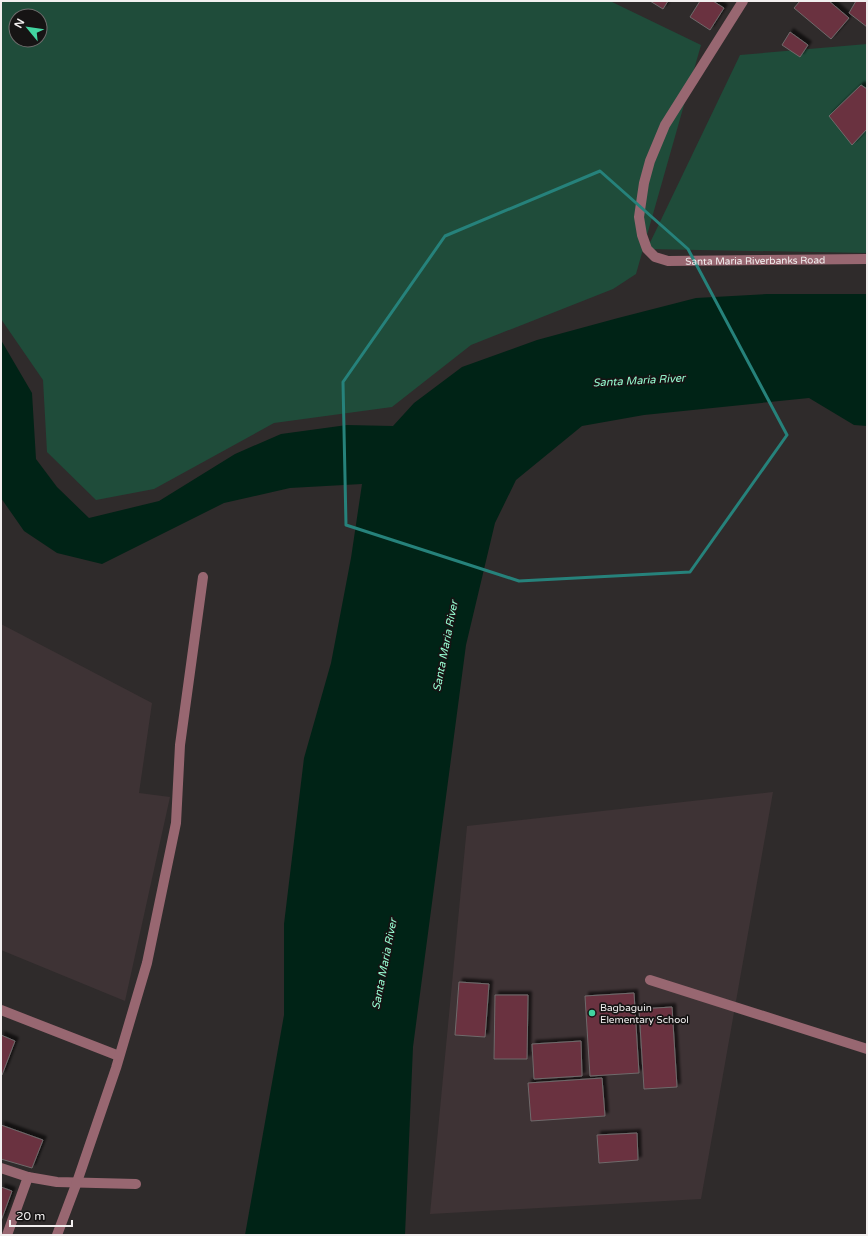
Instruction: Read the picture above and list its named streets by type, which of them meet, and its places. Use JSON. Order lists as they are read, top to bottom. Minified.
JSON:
{"streets":{"street":["Santa Maria Riverbanks Road"]},"water":["Santa Maria River"],"places":["Bagbaguin Elementary School"],"scale_bar":"20 m","north":"top left"}
